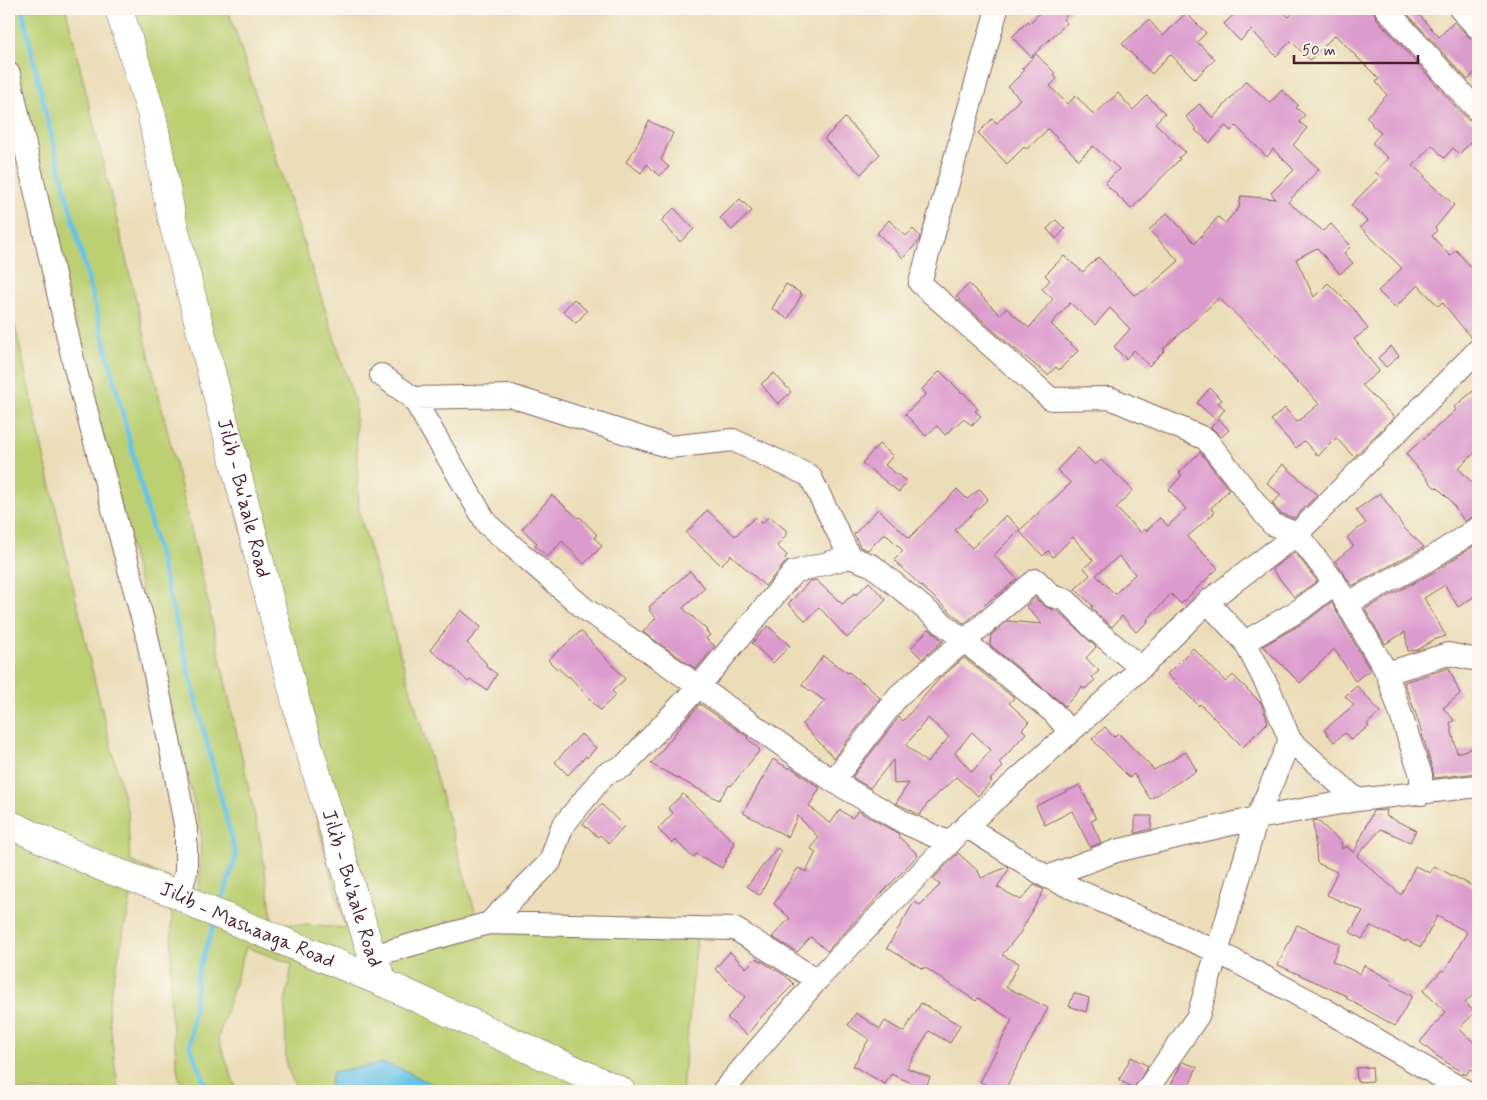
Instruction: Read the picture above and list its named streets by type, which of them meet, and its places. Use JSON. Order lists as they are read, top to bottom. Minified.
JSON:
{"streets":{"main road":["Jilib - Bu'aale Road","Jilib - Mashaaga Road"]},"crossings":[["Jilib - Bu'aale Road","Jilib - Mashaaga Road"]],"scale_bar":"50 m"}
